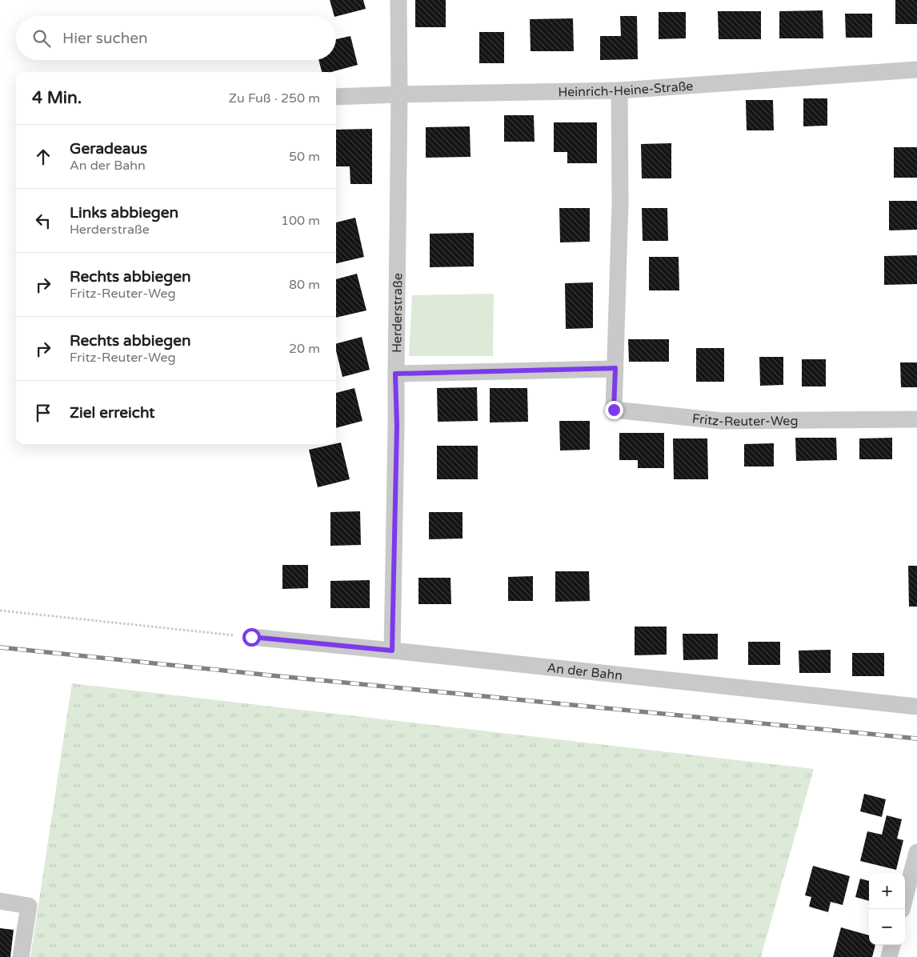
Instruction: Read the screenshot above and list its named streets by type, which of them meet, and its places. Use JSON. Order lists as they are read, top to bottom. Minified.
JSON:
{"streets":{"street":["Heinrich-Heine-Straße","Herderstraße","Fritz-Reuter-Weg","An der Bahn"]},"crossings":[["Heinrich-Heine-Straße","Herderstraße"],["Heinrich-Heine-Straße","Fritz-Reuter-Weg"],["Herderstraße","An der Bahn"]],"page":{"search":"Hier suchen","heading":["4 Min.","Zu Fuß · 250 m"],"list":[["Geradeaus","An der Bahn","50 m"],["Links abbiegen","Herderstraße","100 m"],["Rechts abbiegen","Fritz-Reuter-Weg","80 m"],["Rechts abbiegen","Fritz-Reuter-Weg","20 m"],"Ziel erreicht"],"map_buttons":["+","−"]}}
